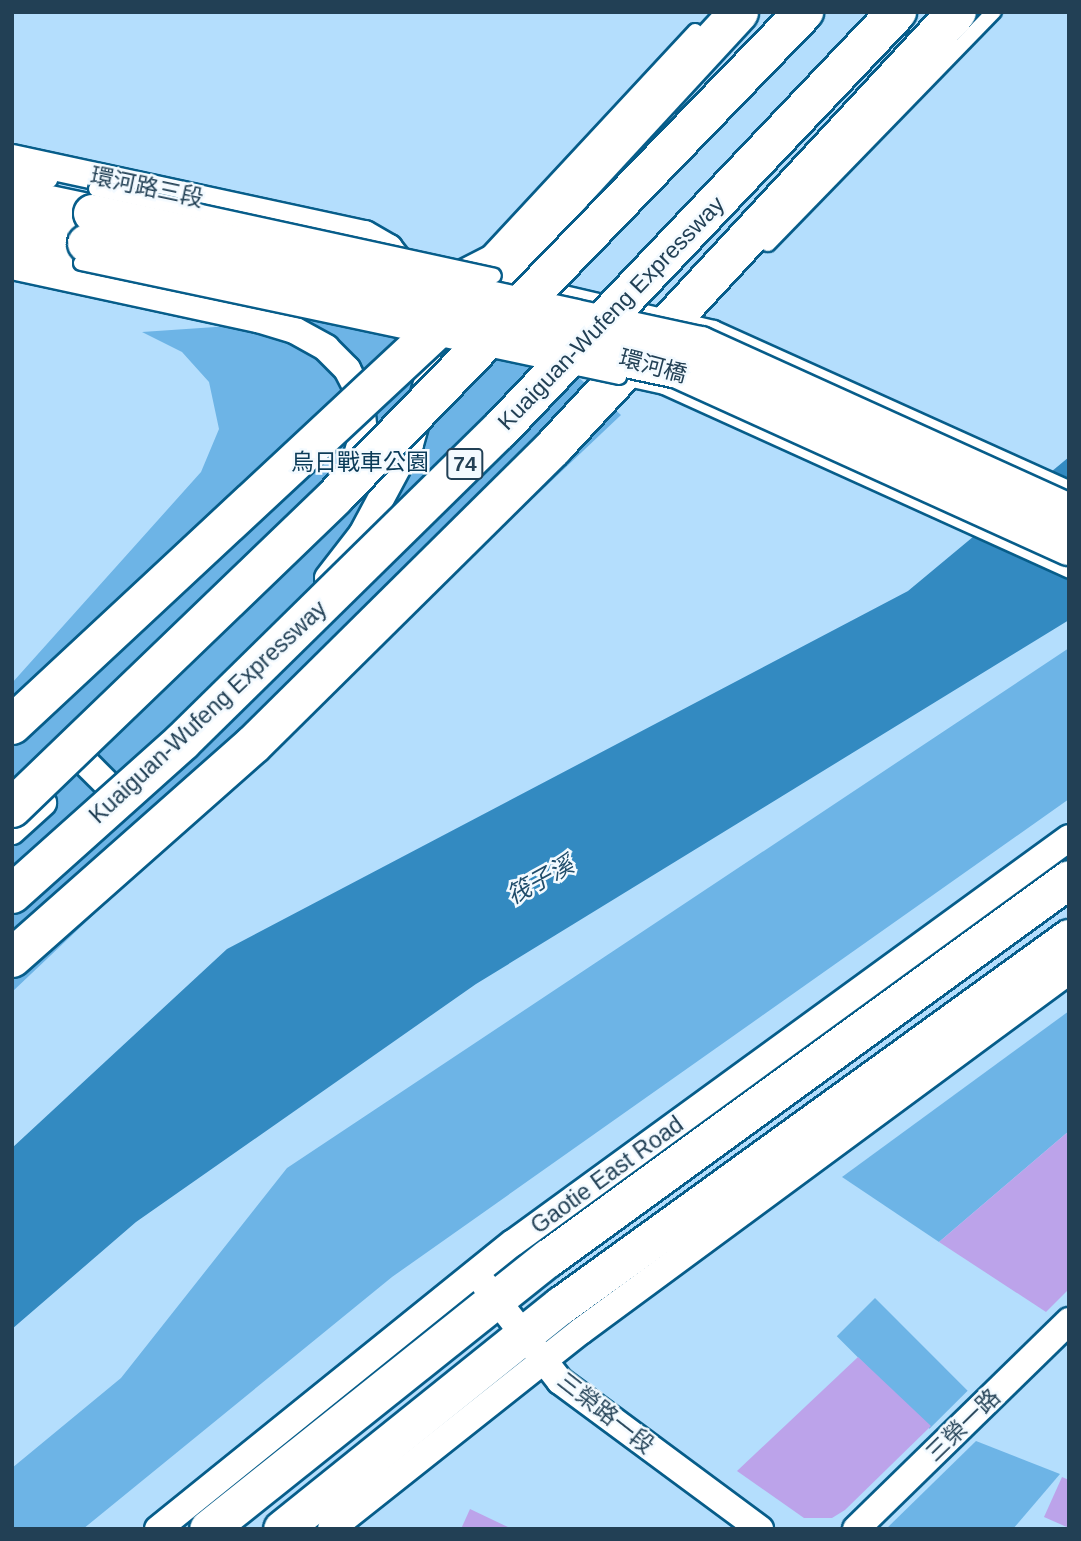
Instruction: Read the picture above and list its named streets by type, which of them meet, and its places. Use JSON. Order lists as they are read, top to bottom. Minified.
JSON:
{"streets":{"highway":["Kuaiguan-Wufeng Expressway","74"],"street":["環河路三段","環河橋","Gaotie East Road","三榮路一段","三榮一路"]},"crossings":[["環河路三段","環河橋"],["環河橋","74"],["Gaotie East Road","三榮路一段"]],"water":["筏子溪"],"parks":["烏日戰車公園"]}
